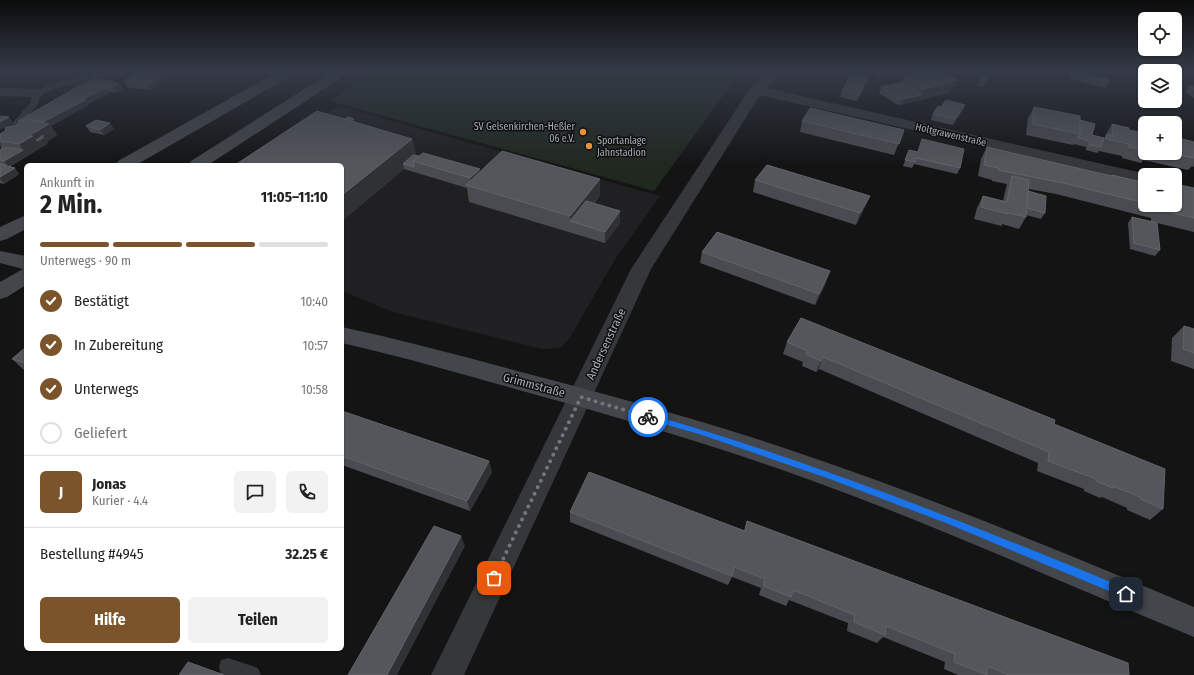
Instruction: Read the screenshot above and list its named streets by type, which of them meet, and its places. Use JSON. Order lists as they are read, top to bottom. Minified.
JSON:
{"streets":{"street":["Holtgrawenstraße","Andersenstraße","Grimmstraße"]},"crossings":[["Andersenstraße","Grimmstraße"]],"places":["SV Gelsenkirchen-Heßler 06 e.V.","Sportanlage Jahnstadion"],"page":{"map_buttons":["+","−"],"heading":["2 Min.","Ankunft in","11:05–11:10"],"panel":["Jonas","Kurier · 4.4","Bestellung #4945","32.25 €"],"bar":"Unterwegs · 90 m","list":[["Bestätigt","10:40"],["In Zubereitung","10:57"],["Unterwegs","10:58"],"Geliefert"],"round":"J","buttons":["Hilfe","Teilen"]}}
